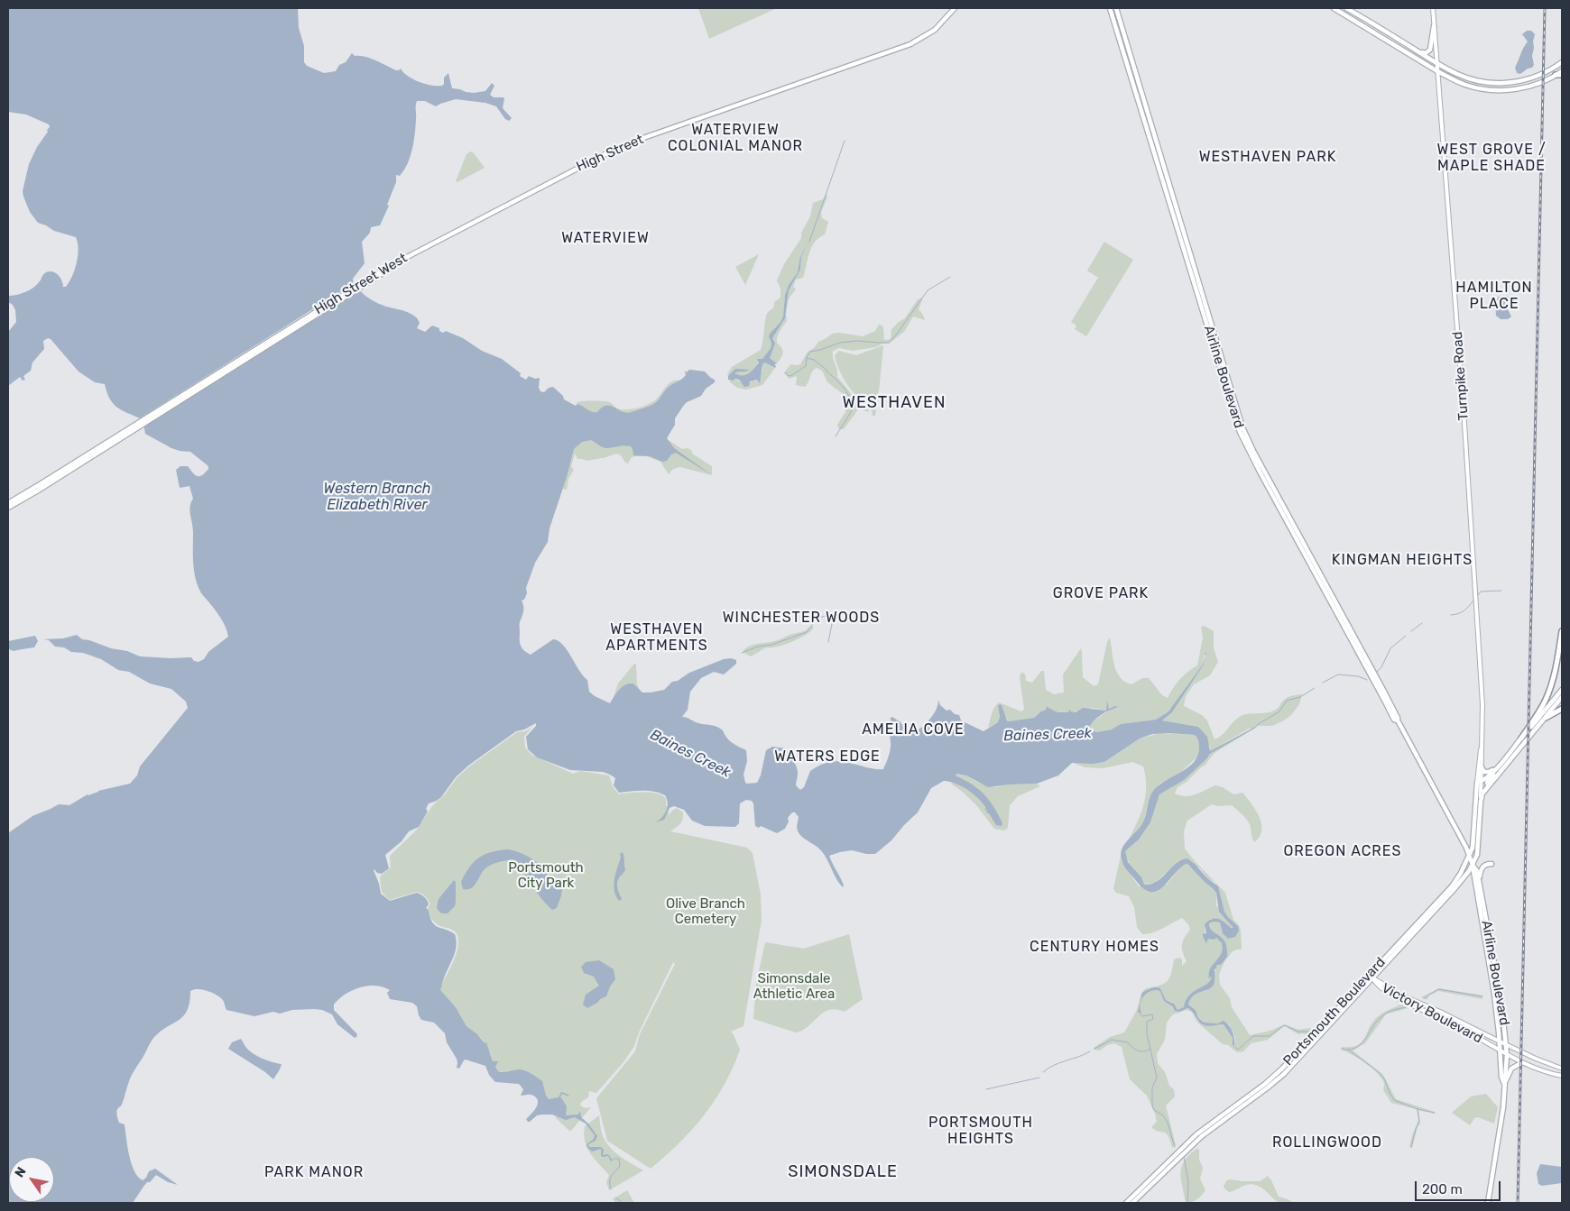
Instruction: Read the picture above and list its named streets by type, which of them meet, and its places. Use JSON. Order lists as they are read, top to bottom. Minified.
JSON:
{"streets":{"main road":["High Street","High Street West","Turnpike Road","Airline Boulevard","Portsmouth Boulevard","Victory Boulevard"]},"crossings":[["High Street","High Street West"],["Turnpike Road","Portsmouth Boulevard"],["Airline Boulevard","Portsmouth Boulevard"],["Airline Boulevard","Victory Boulevard"],["Portsmouth Boulevard","Victory Boulevard"]],"districts":["WATERVIEW COLONIAL MANOR","WEST GROVE / MAPLE SHADE","WESTHAVEN PARK","WATERVIEW","HAMILTON PLACE","WESTHAVEN","KINGMAN HEIGHTS","GROVE PARK","WINCHESTER WOODS","WESTHAVEN APARTMENTS","AMELIA COVE","WATERS EDGE","OREGON ACRES","CENTURY HOMES","PORTSMOUTH HEIGHTS","ROLLINGWOOD","PARK MANOR","SIMONSDALE"],"water":["Western Branch Elizabeth River","Baines Creek"],"parks":["Portsmouth City Park","Olive Branch Cemetery","Simonsdale Athletic Area"],"scale_bar":"200 m","north":"top left"}
